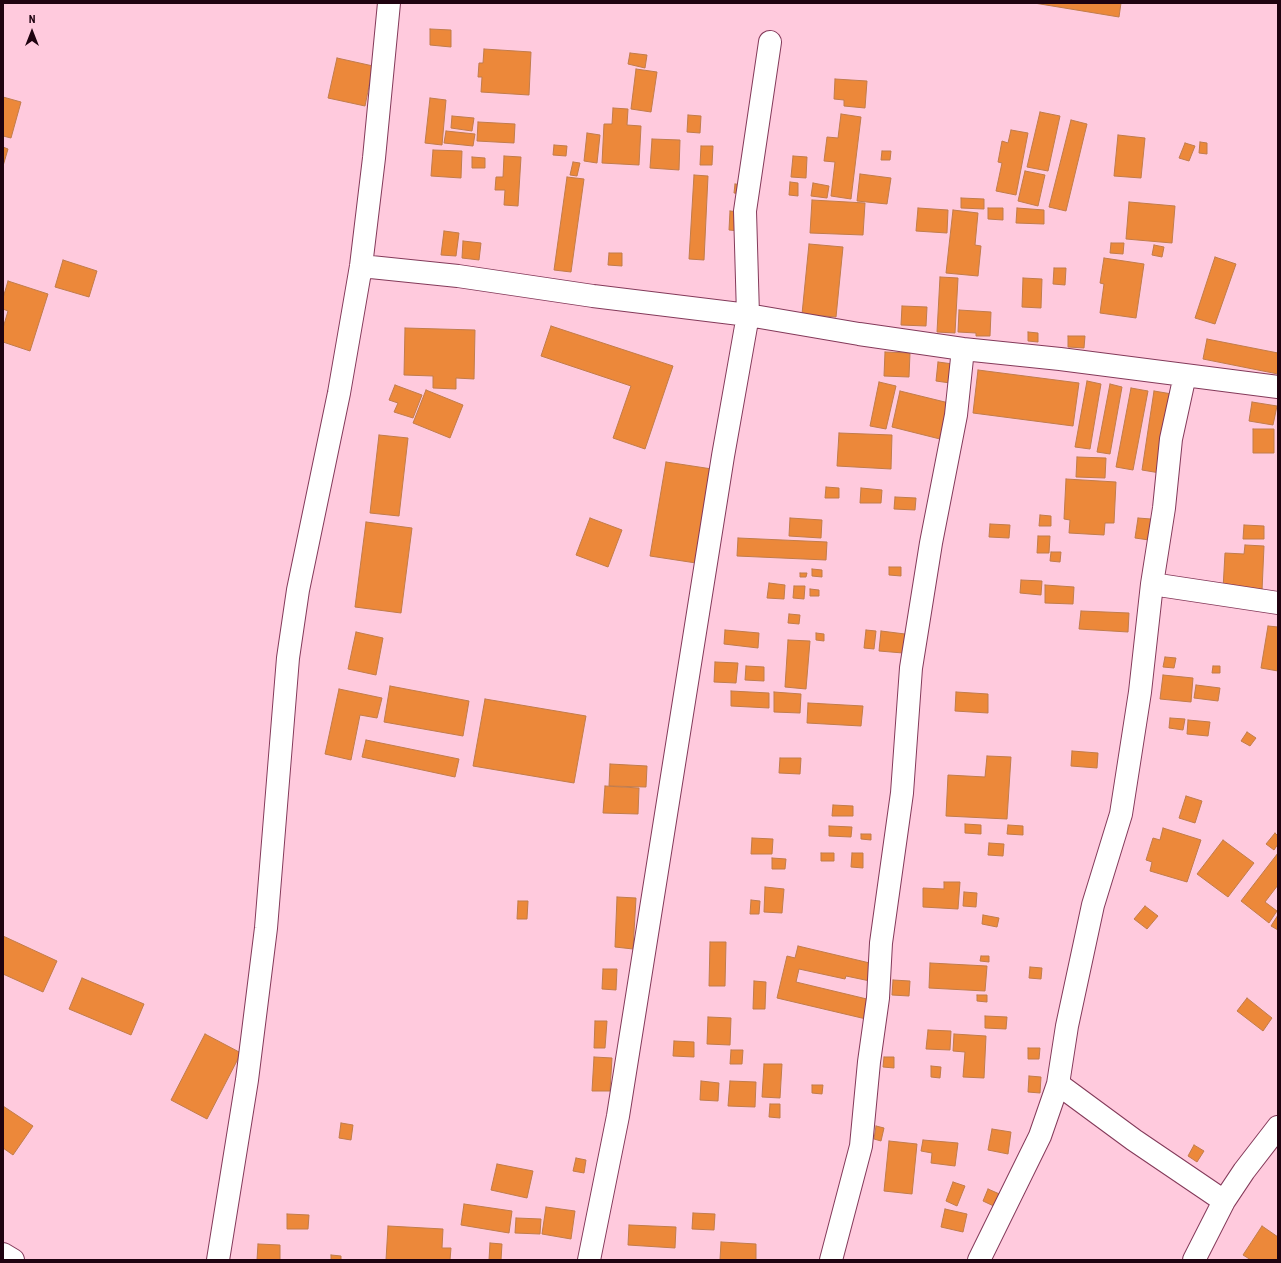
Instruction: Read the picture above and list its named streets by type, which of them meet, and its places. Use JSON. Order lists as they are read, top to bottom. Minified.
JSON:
{"north":"top"}
